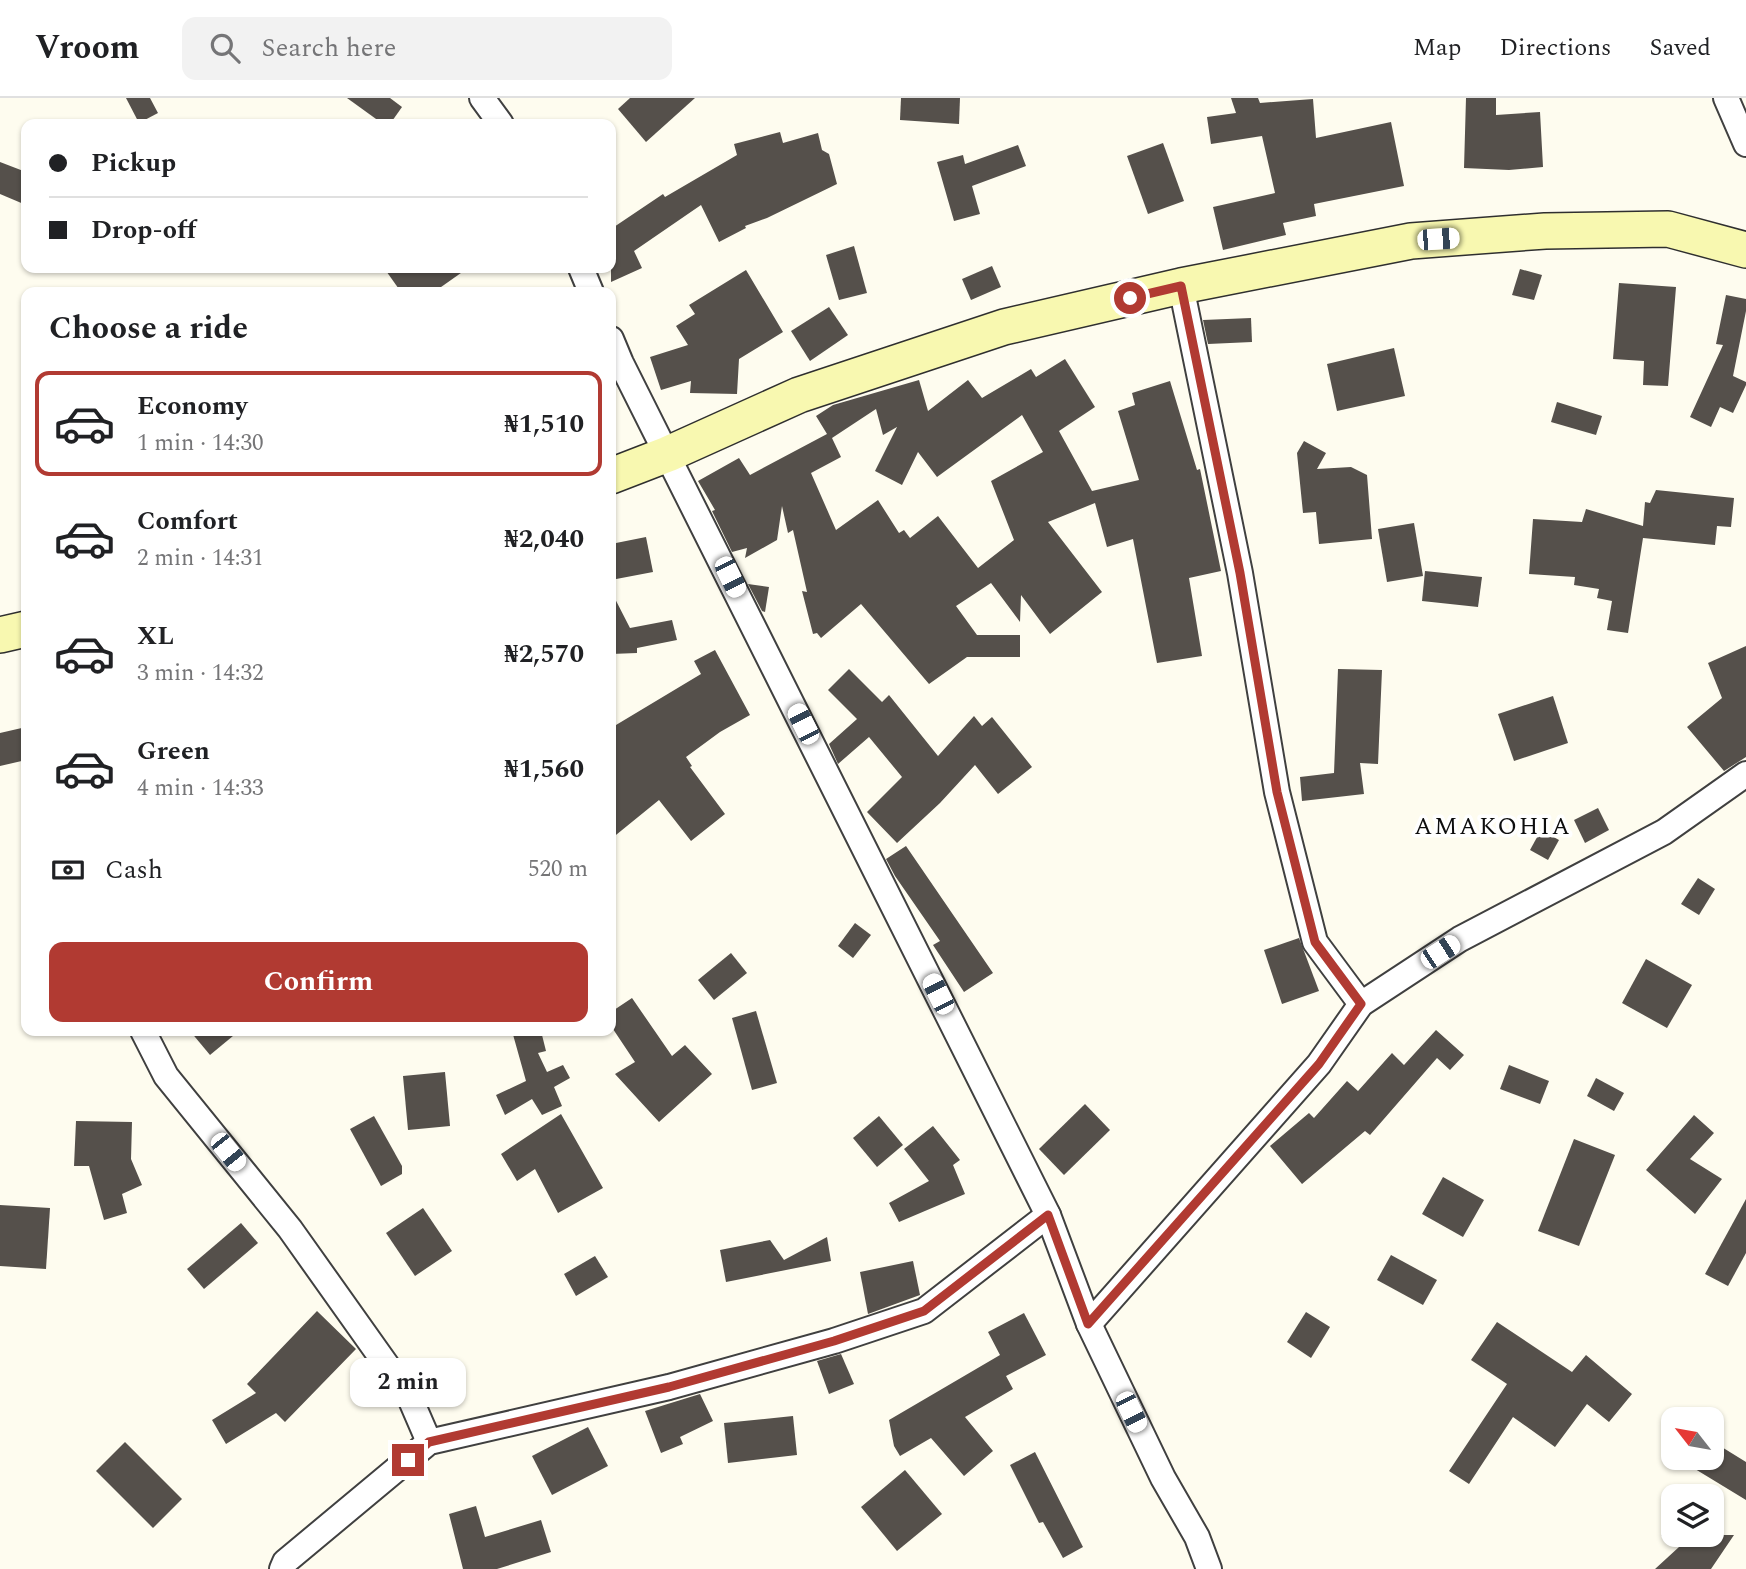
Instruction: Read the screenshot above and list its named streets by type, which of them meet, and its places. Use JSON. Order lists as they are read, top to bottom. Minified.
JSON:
{"districts":["AMAKOHIA"],"north":"top left","page":{"header":"Vroom","search":"Search here","nav":["Map","Directions","Saved"],"banner":["Pickup","Drop-off"],"heading":"Choose a ride","list":[{"name":"Economy","note":"1 min · 14:30","value":"₦1,510"},{"name":"Comfort","note":"2 min · 14:31","value":"₦2,040"},{"name":"XL","note":"3 min · 14:32","value":"₦2,570"},{"name":"Green","note":"4 min · 14:33","value":"₦1,560"}],"pay":["Cash","520 m"],"buttons":"Confirm","bubble":"2 min"}}
